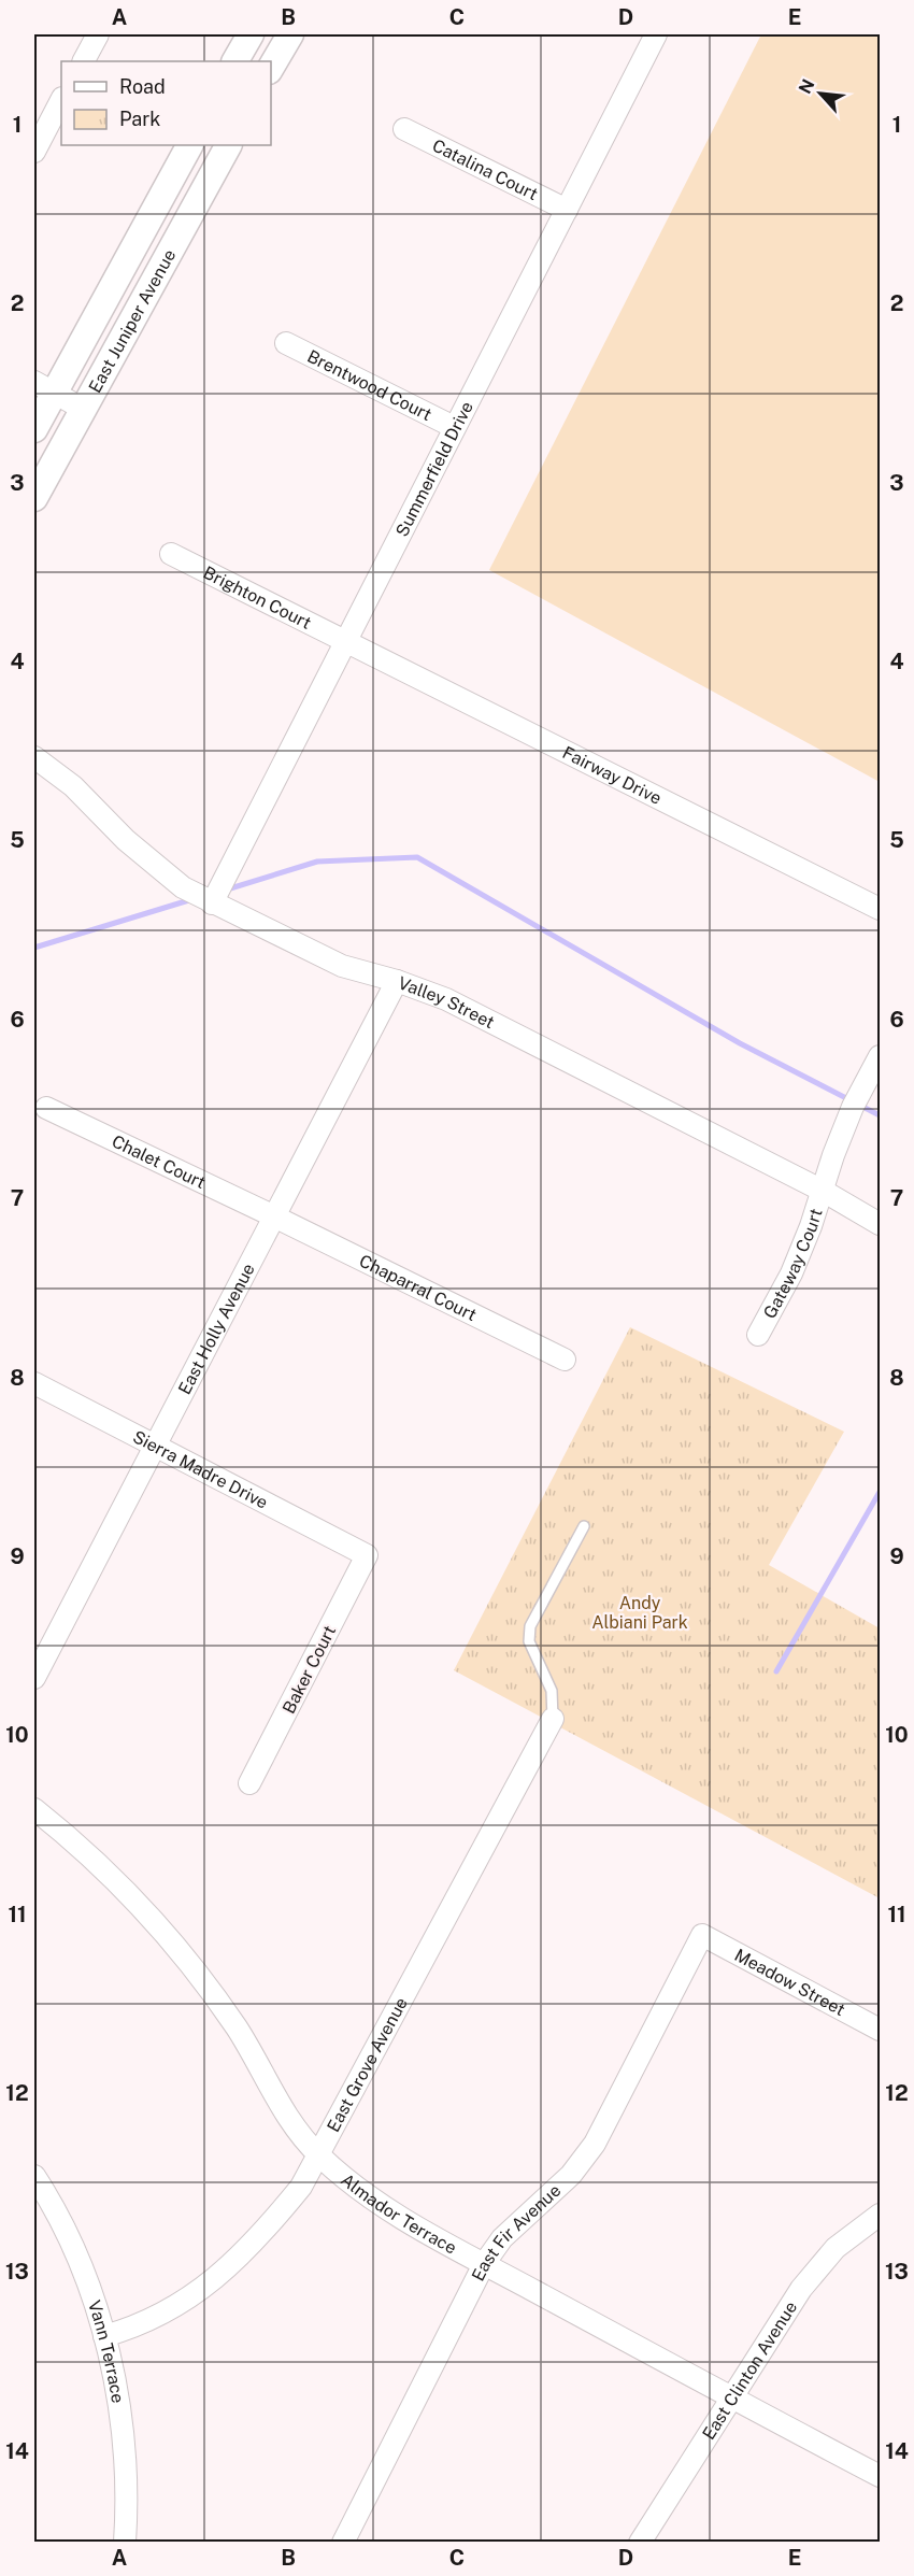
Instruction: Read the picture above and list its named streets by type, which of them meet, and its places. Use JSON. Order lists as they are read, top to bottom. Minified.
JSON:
{"streets":{"street":["Catalina Court","East Juniper Avenue","Brentwood Court","Summerfield Drive","Brighton Court","Fairway Drive","Valley Street","Chalet Court","Gateway Court","Chaparral Court","East Holly Avenue","Sierra Madre Drive","Baker Court","Meadow Street","East Grove Avenue","Almador Terrace","East Fir Avenue","Vann Terrace","East Clinton Avenue"]},"crossings":[["Catalina Court","Summerfield Drive"],["Brentwood Court","Summerfield Drive"],["Summerfield Drive","Brighton Court"],["Summerfield Drive","Fairway Drive"],["Summerfield Drive","Valley Street"],["Brighton Court","Fairway Drive"],["Valley Street","Gateway Court"],["Valley Street","East Holly Avenue"],["Chalet Court","Chaparral Court"],["Chalet Court","East Holly Avenue"],["Chaparral Court","East Holly Avenue"],["East Holly Avenue","Sierra Madre Drive"],["Sierra Madre Drive","Baker Court"],["Meadow Street","East Fir Avenue"],["East Grove Avenue","Almador Terrace"],["East Grove Avenue","Vann Terrace"],["Almador Terrace","East Fir Avenue"],["Almador Terrace","East Clinton Avenue"]],"parks":["Andy Albiani Park"],"legend":["Road","Park"],"north":"top left","grid":{"columns":["A","B","C","D","E"],"rows":["1","2","3","4","5","6","7","8","9","10","11","12","13","14"]}}
